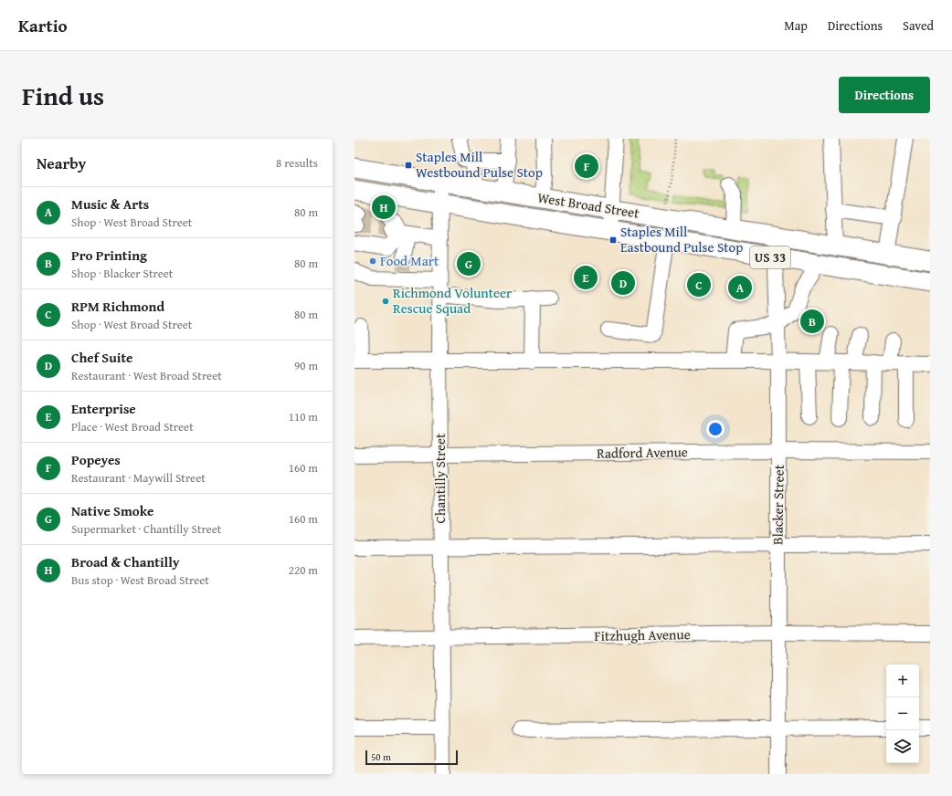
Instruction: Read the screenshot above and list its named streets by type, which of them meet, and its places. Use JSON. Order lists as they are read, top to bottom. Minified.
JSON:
{"streets":{"main road":["West Broad Street","US 33"],"street":["Radford Avenue","Chantilly Street","Blacker Street","Fitzhugh Avenue"]},"crossings":[["West Broad Street","Chantilly Street"],["West Broad Street","Blacker Street"],["Radford Avenue","Chantilly Street"],["Radford Avenue","Blacker Street"],["Chantilly Street","Fitzhugh Avenue"],["Blacker Street","Fitzhugh Avenue"]],"places":{"transit":["Staples Mill Westbound Pulse Stop","Staples Mill Eastbound Pulse Stop"],"other":["Food Mart","Richmond Volunteer Rescue Squad"]},"scale_bar":"50 m","page":{"header":"Kartio","nav":["Map","Directions","Saved"],"title":"Find us","buttons":"Directions","heading":["Nearby","8 results"],"pins":["F","H","G","E","D","C","A","B"],"list":[{"mark":"A","name":"Music & Arts","note":"Shop · West Broad Street","value":"80 m"},{"mark":"B","name":"Pro Printing","note":"Shop · Blacker Street","value":"80 m"},{"mark":"C","name":"RPM Richmond","note":"Shop · West Broad Street","value":"80 m"},{"mark":"D","name":"Chef Suite","note":"Restaurant · West Broad Street","value":"90 m"},{"mark":"E","name":"Enterprise","note":"Place · West Broad Street","value":"110 m"},{"mark":"F","name":"Popeyes","note":"Restaurant · Maywill Street","value":"160 m"},{"mark":"G","name":"Native Smoke","note":"Supermarket · Chantilly Street","value":"160 m"},{"mark":"H","name":"Broad & Chantilly","note":"Bus stop · West Broad Street","value":"220 m"}],"map_buttons":["+","−"],"scale":"50 m"}}
